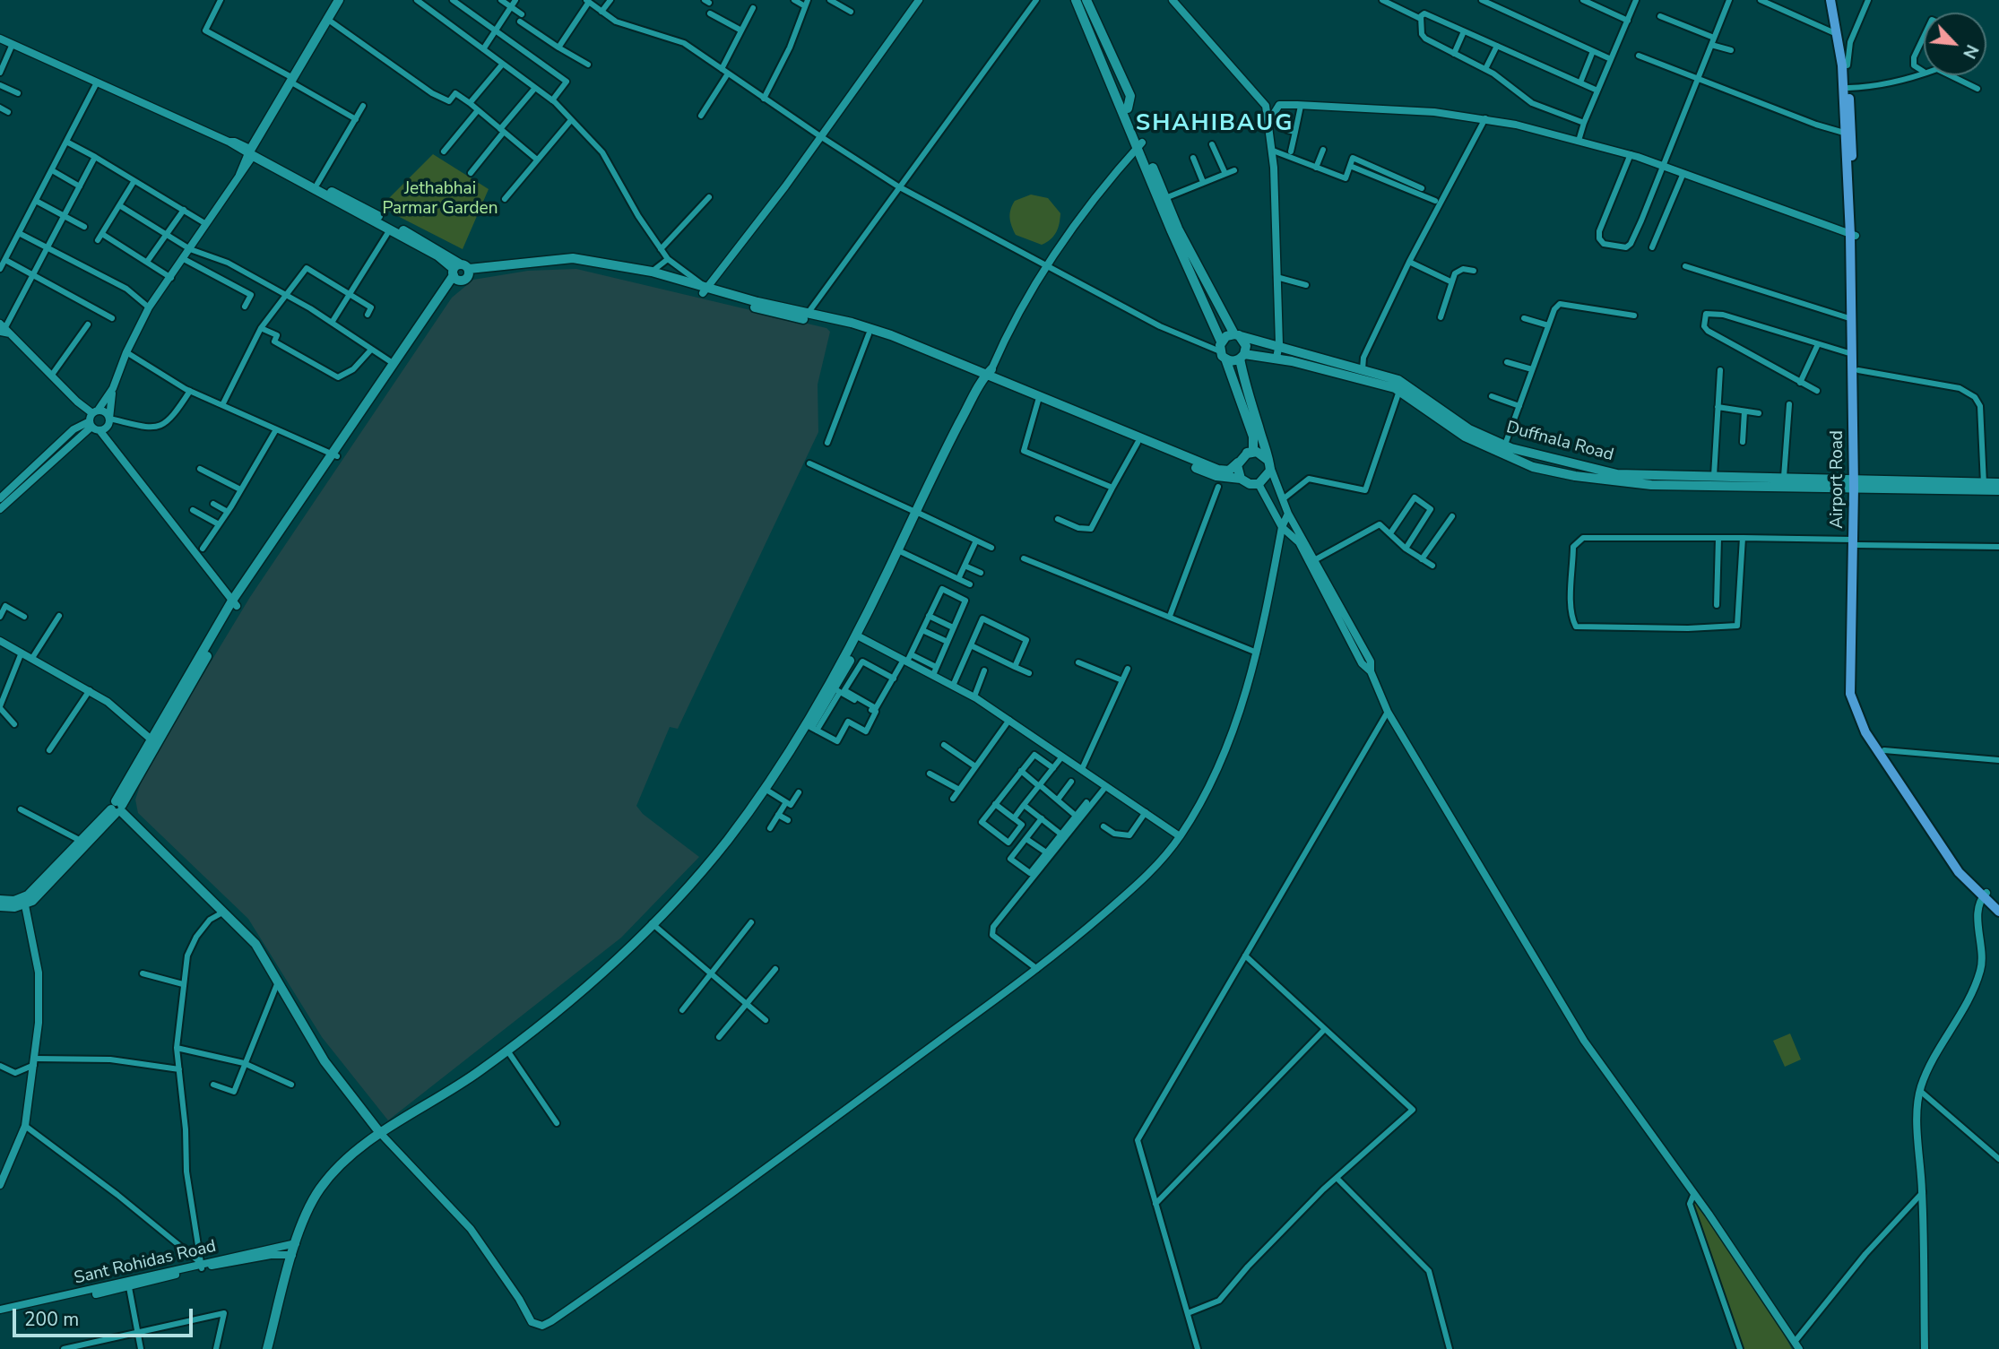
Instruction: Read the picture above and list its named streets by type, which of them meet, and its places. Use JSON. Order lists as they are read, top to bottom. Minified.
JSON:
{"streets":{"main road":["Duffnala Road","Airport Road"],"street":["Sant Rohidas Road"]},"crossings":[["Duffnala Road","Airport Road"]],"districts":["SHAHIBAUG"],"parks":["Jethabhai Parmar Garden"],"scale_bar":"200 m","north":"bottom right"}
